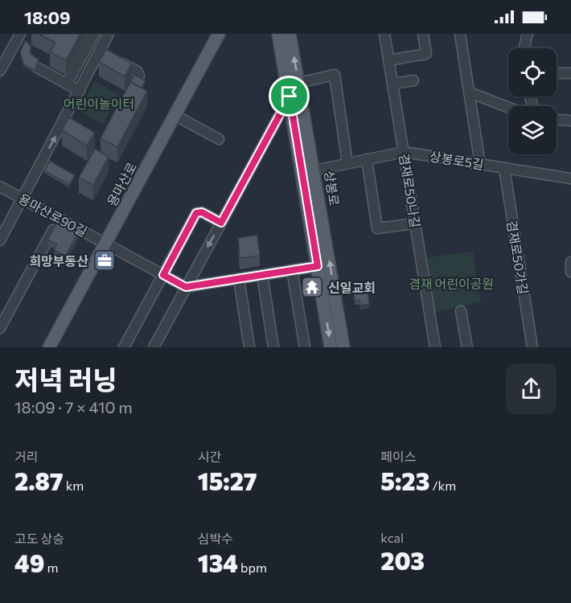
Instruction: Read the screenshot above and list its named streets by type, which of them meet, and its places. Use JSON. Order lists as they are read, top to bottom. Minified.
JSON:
{"streets":{"main road":["용마산로","상봉로"],"street":["상봉로5길","겸재로50나길","용마산로90길","겸재로50가길"]},"crossings":[["상봉로5길","상봉로"],["상봉로5길","겸재로50나길"],["상봉로5길","겸재로50가길"],["용마산로","용마산로90길"]],"parks":["어린이놀이터","겸재 어린이공원"],"places":{"office":["희망부동산"],"temple":["신일교회"]},"page":{"status":"18:09","heading":["저녁 러닝","18:09 · 7 × 410 m"],"stats":[["거리","2.87 km"],["시간","15:27"],["페이스","5:23 /km"],["고도 상승","49 m"],["심박수","134 bpm"],["kcal","203"]]}}
